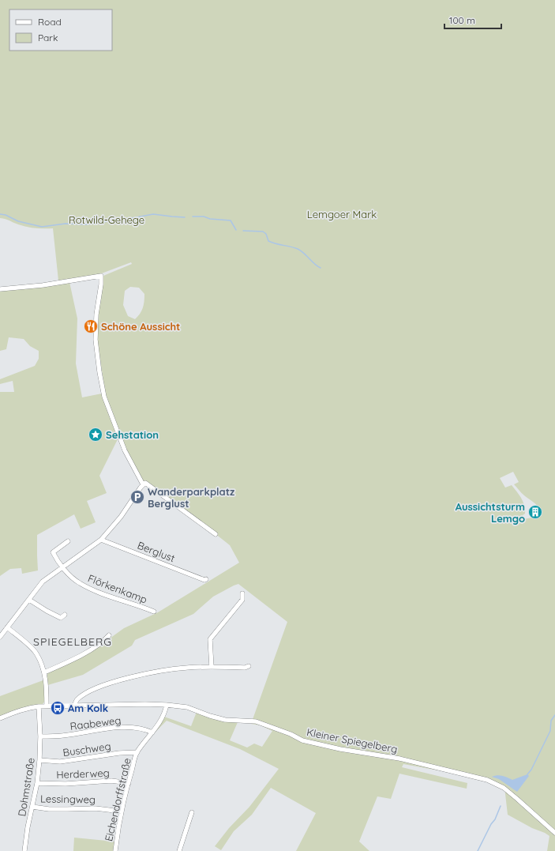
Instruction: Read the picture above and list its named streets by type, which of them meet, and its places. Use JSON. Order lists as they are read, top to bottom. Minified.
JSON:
{"streets":{"street":["Berglust","Flörkenkamp","Raabeweg","Kleiner Spiegelberg","Buschweg","Herderweg","Dohmstraße","Lessingweg","Eichendorffstraße"]},"crossings":[["Raabeweg","Dohmstraße"],["Raabeweg","Eichendorffstraße"],["Kleiner Spiegelberg","Dohmstraße"],["Kleiner Spiegelberg","Eichendorffstraße"],["Buschweg","Dohmstraße"],["Buschweg","Eichendorffstraße"],["Herderweg","Dohmstraße"],["Herderweg","Eichendorffstraße"],["Dohmstraße","Lessingweg"],["Lessingweg","Eichendorffstraße"]],"districts":["SPIEGELBERG"],"parks":["Lemgoer Mark","Rotwild-Gehege"],"places":{"restaurant":["Schöne Aussicht"],"place":["Sehstation"],"parking":["Wanderparkplatz Berglust"],"building":["Aussichtsturm Lemgo"],"bus stop":["Am Kolk"]},"legend":["Road","Park"],"scale_bar":"100 m"}
